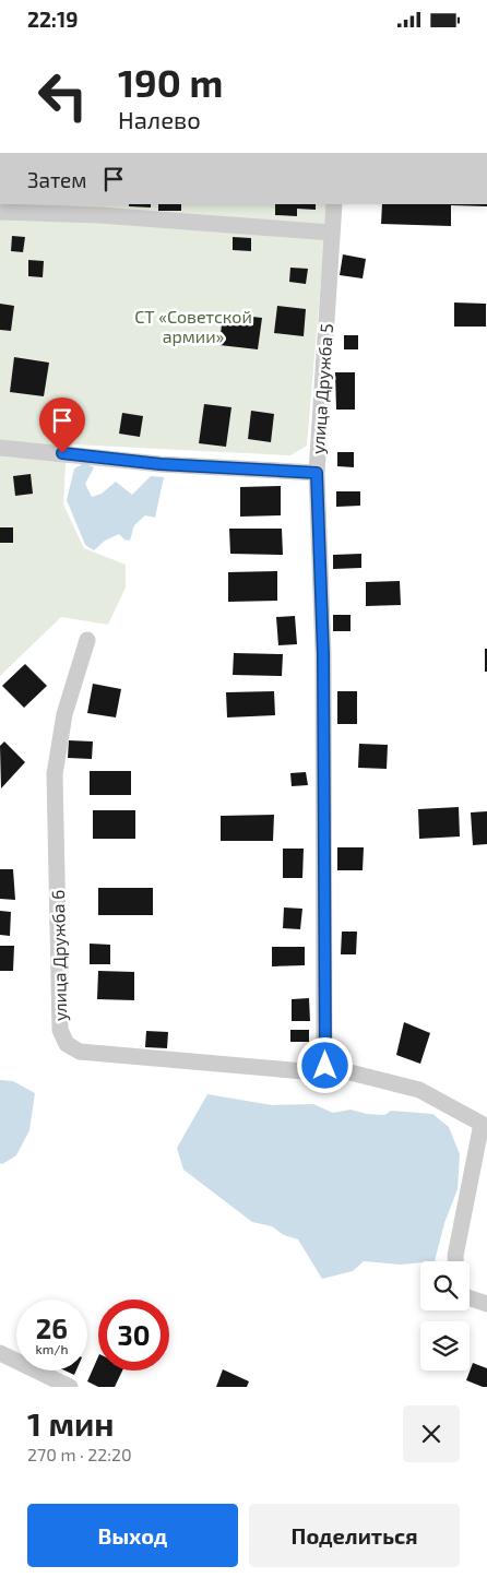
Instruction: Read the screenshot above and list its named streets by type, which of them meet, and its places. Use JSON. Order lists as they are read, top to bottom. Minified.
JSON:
{"streets":{"street":["улица Дружба 5","улица Дружба 6"]},"crossings":[["улица Дружба 5","улица Дружба 6"]],"parks":["СТ «Советской армии»"],"page":{"status":"22:19","turn":["190 m","Налево"],"then":"Затем","speed":"26 km/h","limit":"30","heading":["1 мин","270 m · 22:20"],"buttons":["Выход","Поделиться"]}}
